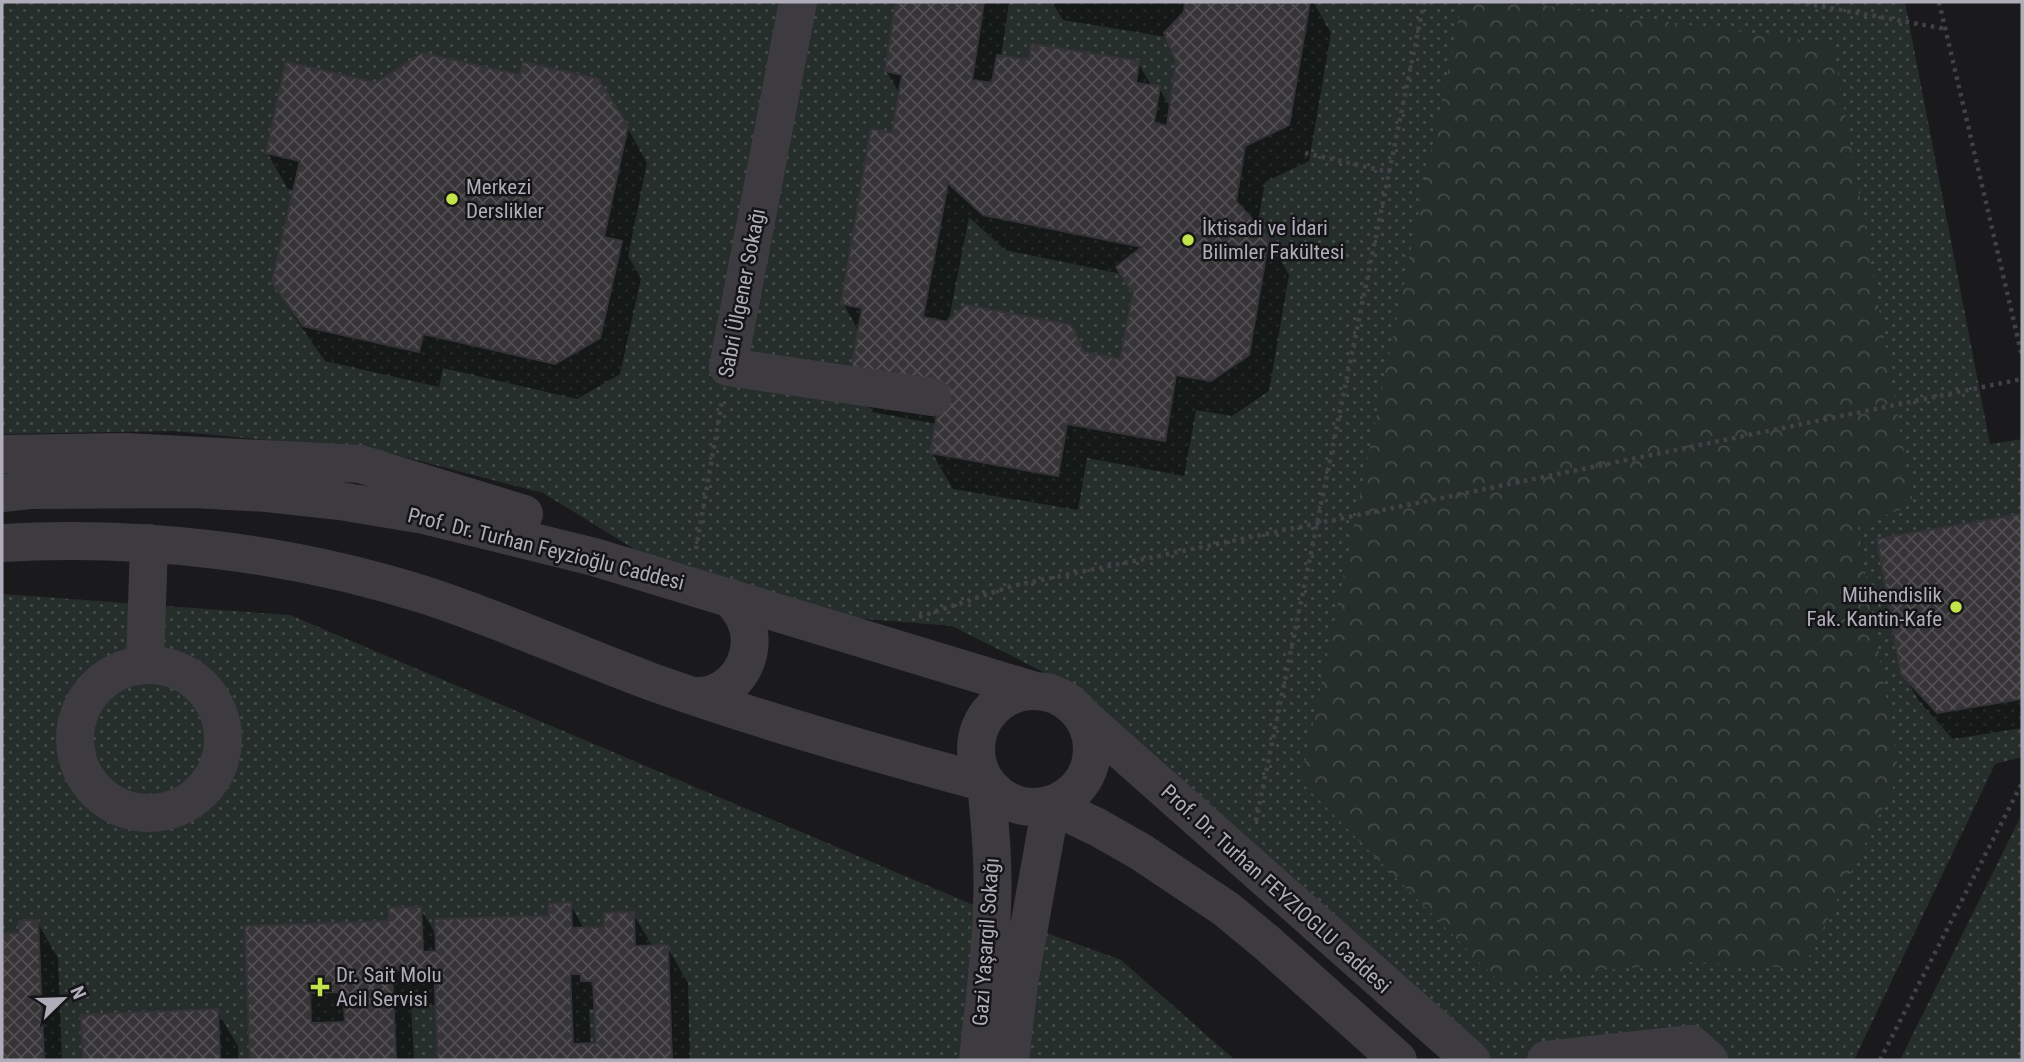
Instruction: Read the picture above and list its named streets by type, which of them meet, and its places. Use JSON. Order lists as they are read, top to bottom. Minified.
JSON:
{"streets":{"street":["Sabri Ülgener Sokağı","Prof. Dr. Turhan Feyzioğlu Caddesi","Prof. Dr. Turhan FEYZIOGLU Caddesi","Gazi Yaşargil Sokağı"]},"crossings":[["Sabri Ülgener Sokağı","Prof. Dr. Turhan Feyzioğlu Caddesi"],["Prof. Dr. Turhan Feyzioğlu Caddesi","Prof. Dr. Turhan FEYZIOGLU Caddesi"],["Prof. Dr. Turhan Feyzioğlu Caddesi","Gazi Yaşargil Sokağı"],["Prof. Dr. Turhan FEYZIOGLU Caddesi","Gazi Yaşargil Sokağı"]],"places":{"other":["Merkezi Derslikler","İktisadi ve İdari Bilimler Fakültesi","Mühendislik Fak. Kantin-Kafe"],"health":["Dr. Sait Molu Acil Servisi"]},"north":"top right"}
